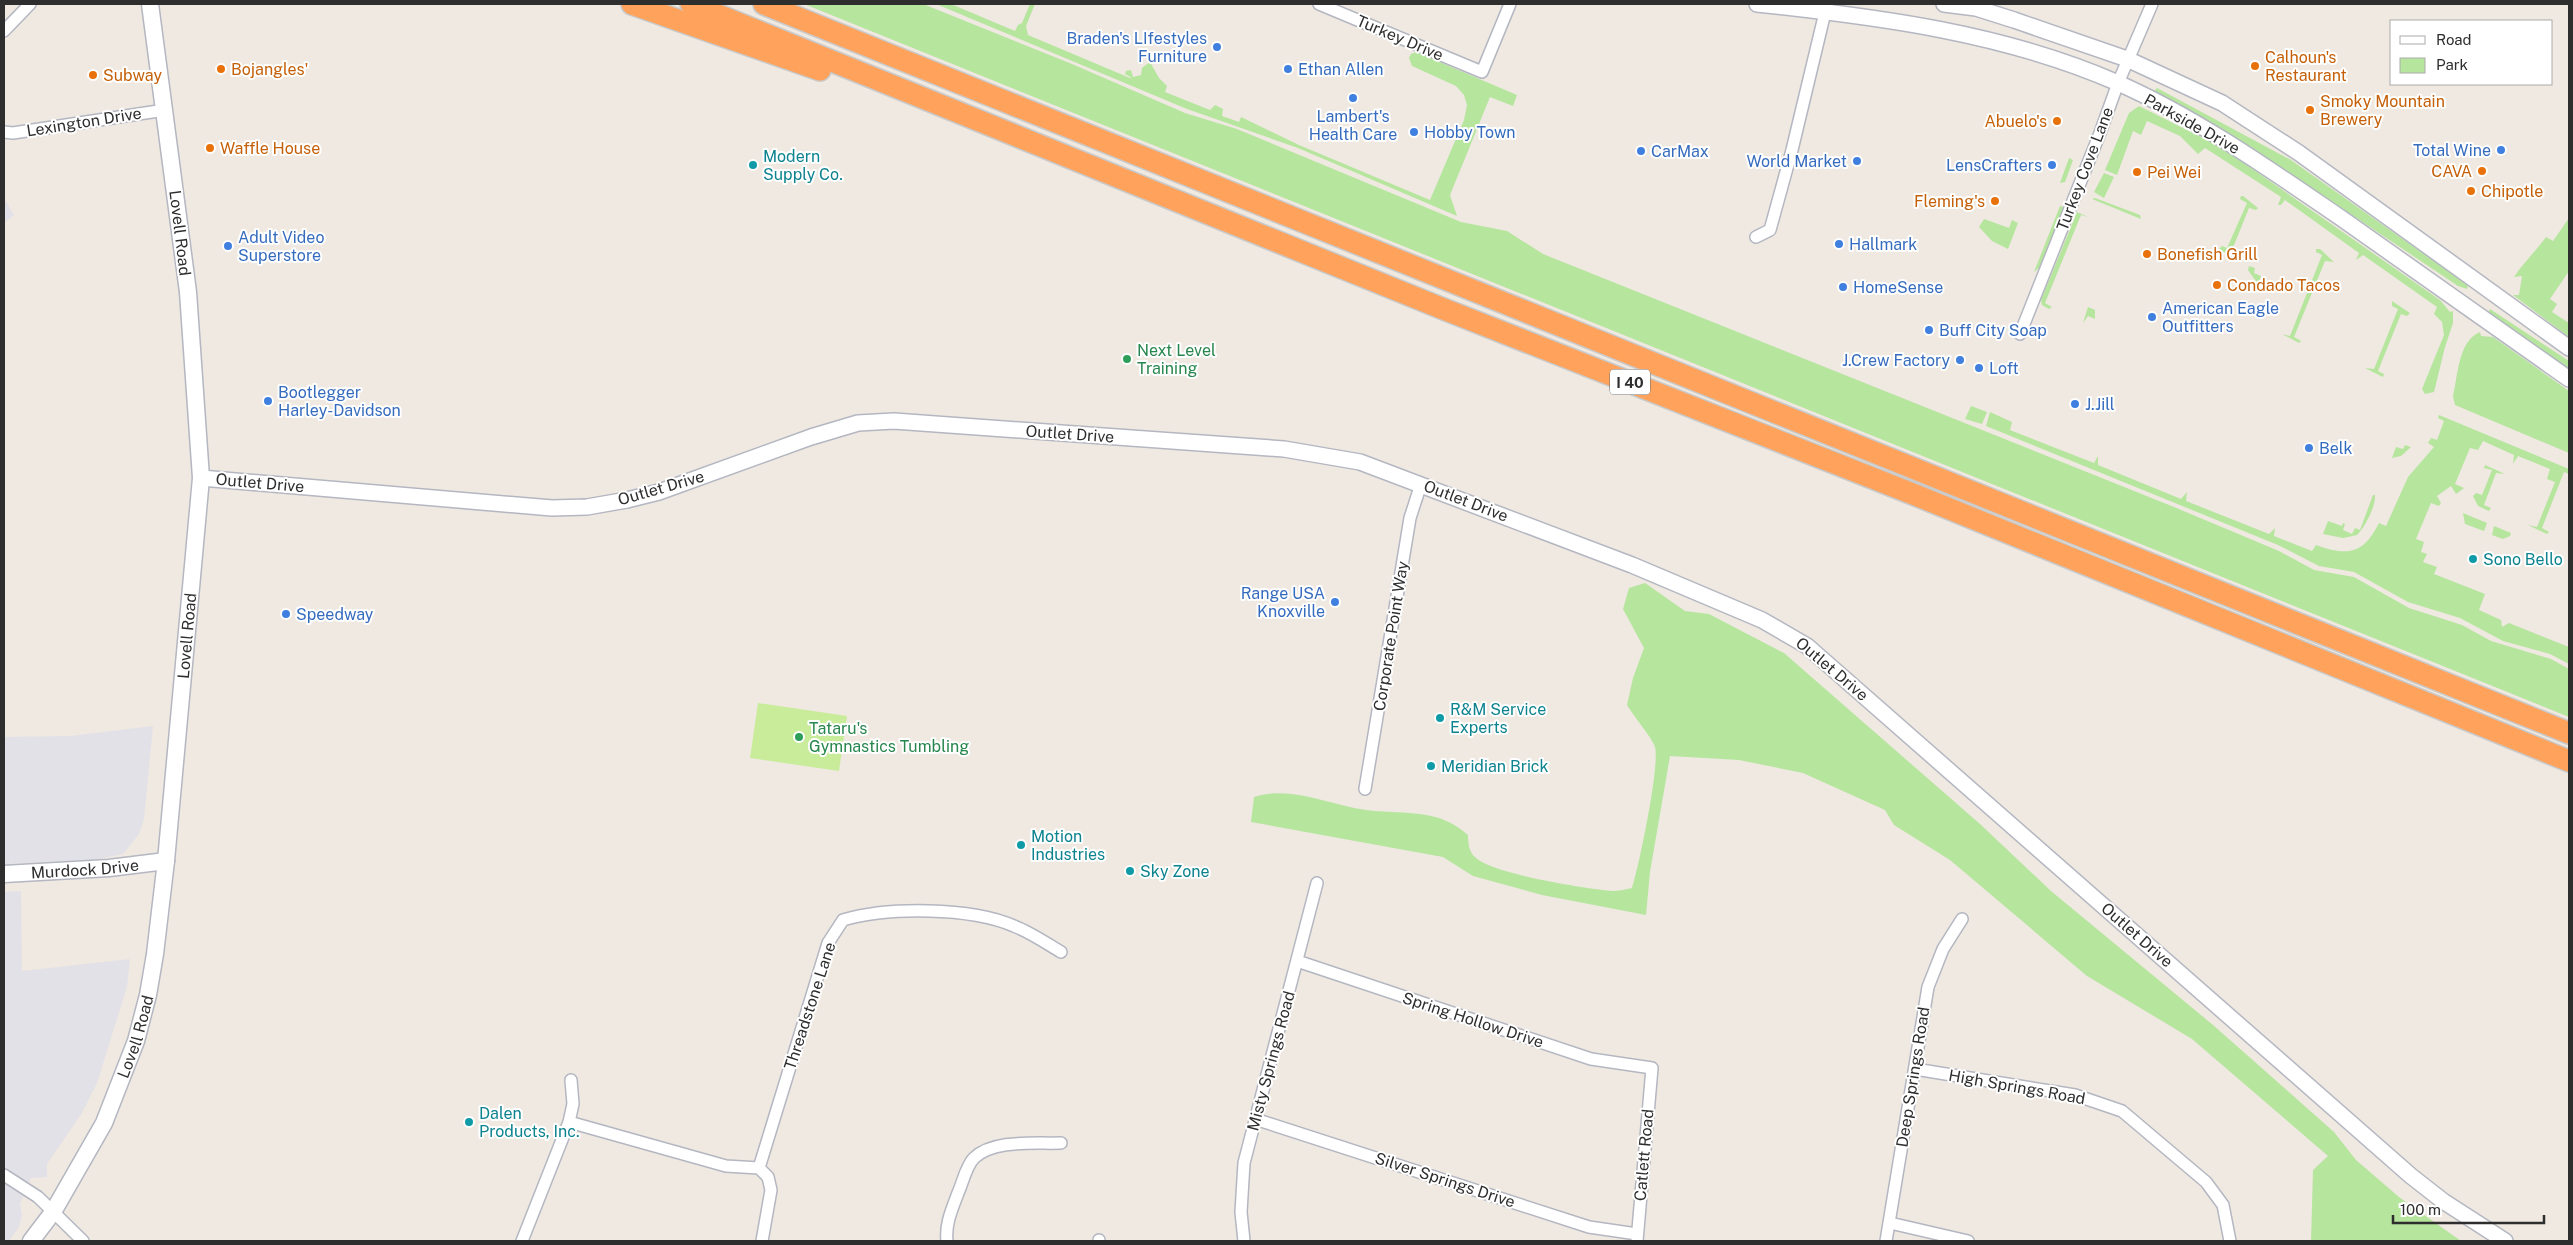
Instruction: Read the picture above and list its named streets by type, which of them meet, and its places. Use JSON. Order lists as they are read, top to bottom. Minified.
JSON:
{"streets":{"highway":["I 40"],"main road":["Lovell Road","Murdock Drive"],"street":["Turkey Drive","Lexington Drive","Parkside Drive","Turkey Cove Lane","Outlet Drive","Corporate Point Way","Threadstone Lane","Spring Hollow Drive","Misty Springs Road","Deep Springs Road","High Springs Road","Catlett Road","Silver Springs Drive"]},"crossings":[["Lexington Drive","Lovell Road"],["Parkside Drive","Turkey Cove Lane"],["Lovell Road","Outlet Drive"],["Lovell Road","Murdock Drive"],["Outlet Drive","Corporate Point Way"],["Spring Hollow Drive","Misty Springs Road"],["Spring Hollow Drive","Catlett Road"],["Misty Springs Road","Silver Springs Drive"],["Deep Springs Road","High Springs Road"],["Catlett Road","Silver Springs Drive"]],"places":["Braden's LIfestyles Furniture","Calhoun's Restaurant","Bojangles'","Ethan Allen","Subway","Lambert's Health Care","Smoky Mountain Brewery","Abuelo's","Hobby Town","Waffle House","Total Wine","CarMax","World Market","Modern Supply Co.","LensCrafters","CAVA","Pei Wei","Chipotle","Fleming's","Hallmark","Adult Video Superstore","Bonefish Grill","Condado Tacos","HomeSense","American Eagle Outfitters","Buff City Soap","Next Level Training","J.Crew Factory","Loft","Bootlegger Harley-Davidson","J.Jill","Belk","Sono Bello","Range USA Knoxville","Speedway","R&M Service Experts","Tataru's Gymnastics Tumbling","Meridian Brick","Motion Industries","Sky Zone","Dalen Products, Inc."],"legend":["Road","Park"],"scale_bar":"100 m"}
